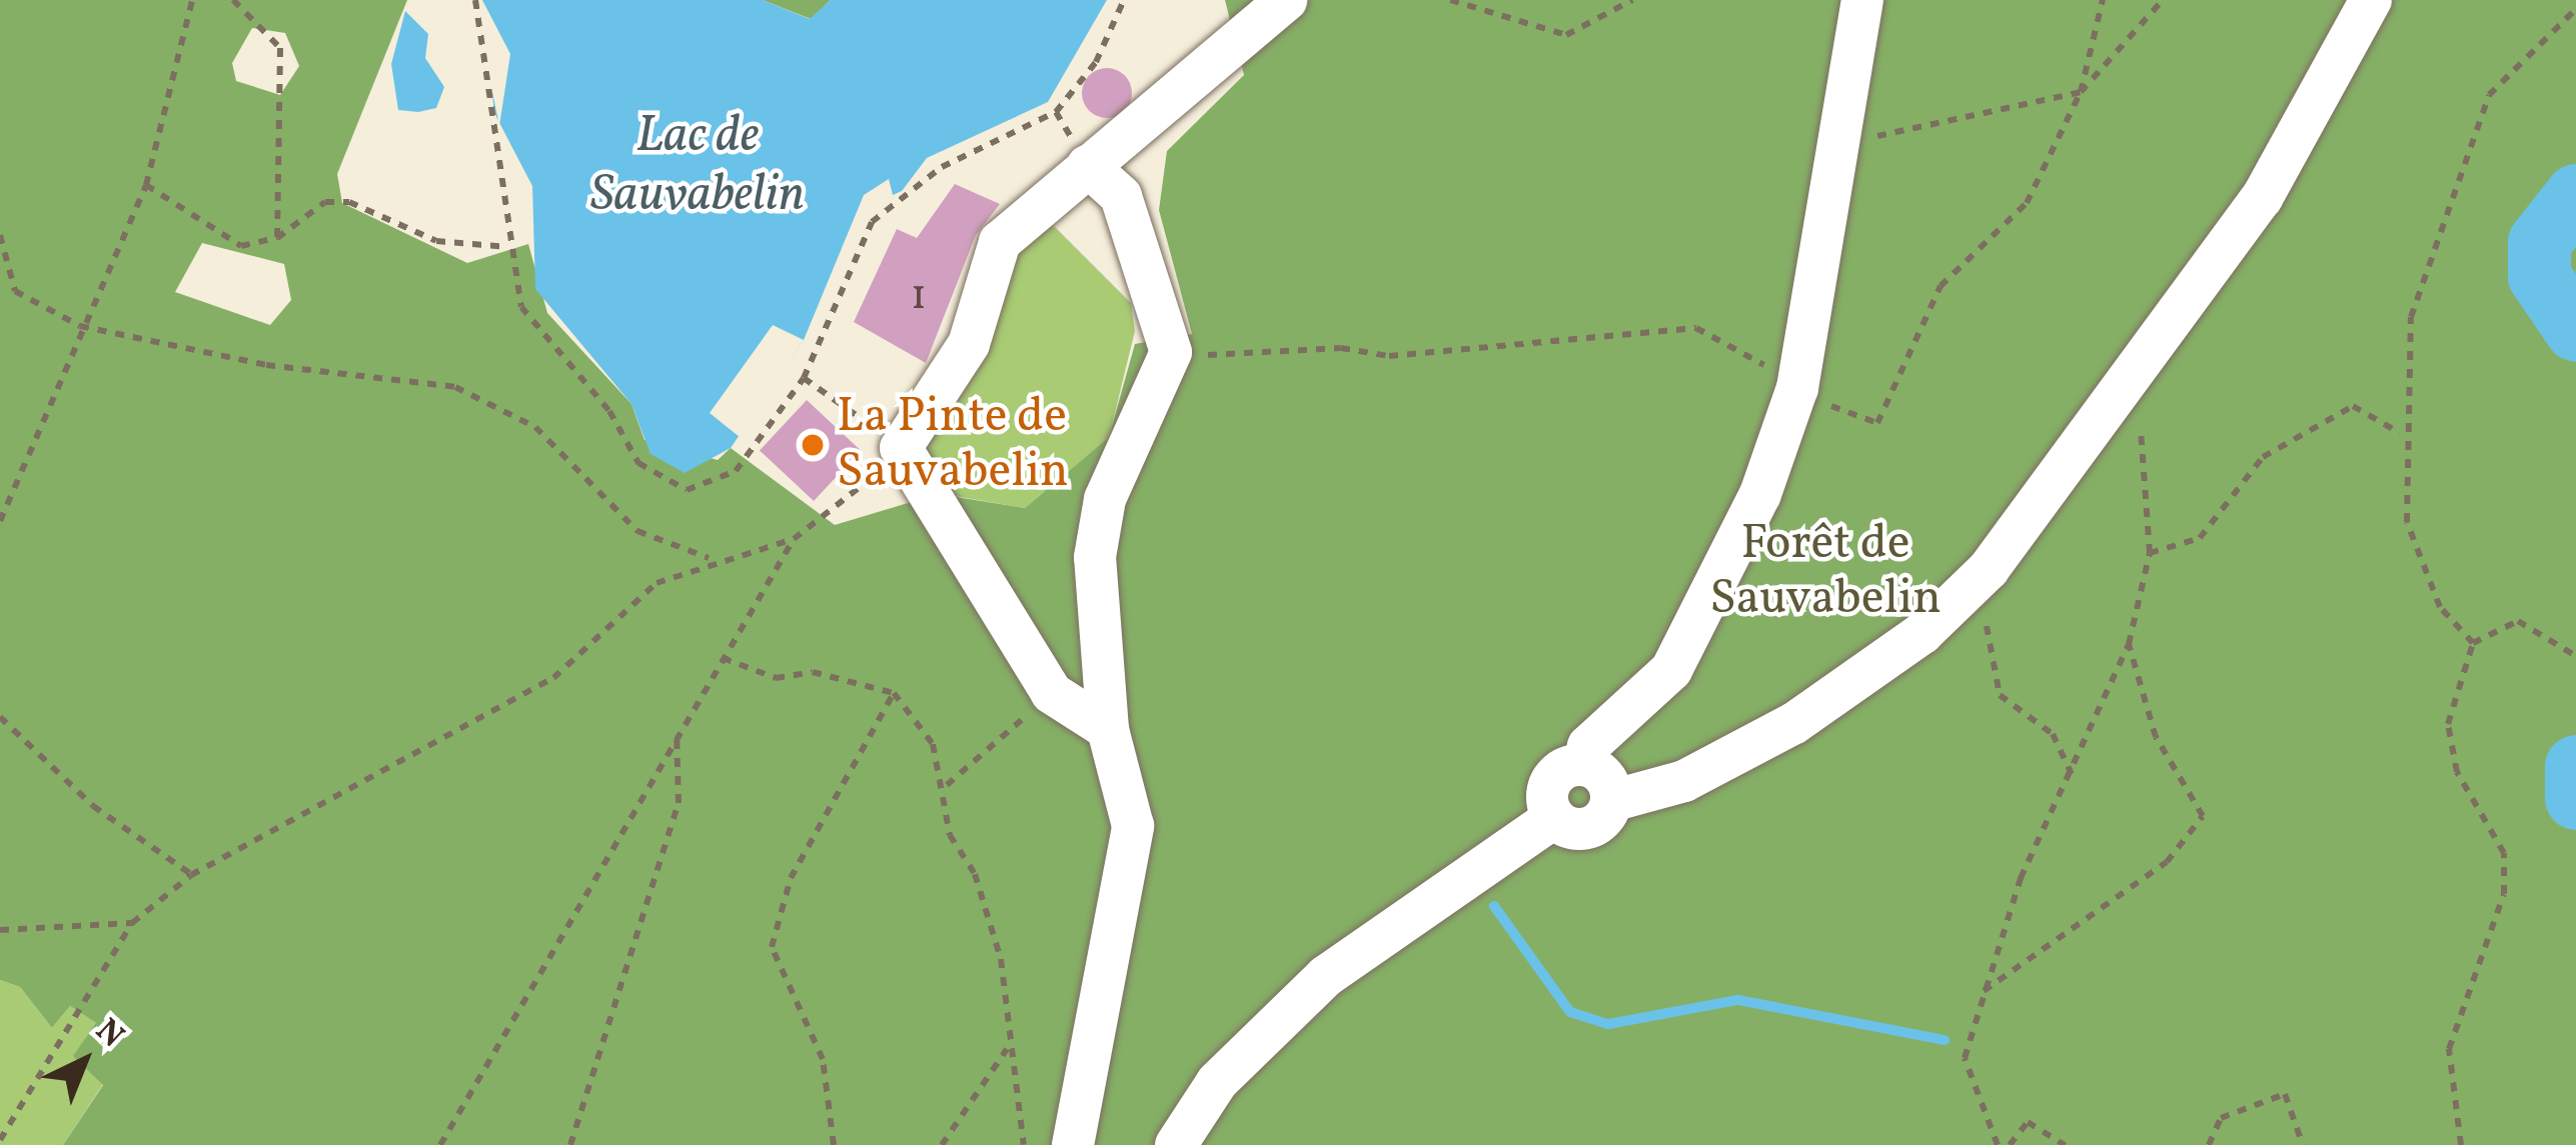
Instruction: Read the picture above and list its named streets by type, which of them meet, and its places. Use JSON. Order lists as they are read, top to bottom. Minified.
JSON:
{"water":["Lac de Sauvabelin"],"parks":["Forêt de Sauvabelin"],"places":["La Pinte de Sauvabelin"],"house_numbers":["1"],"north":"top right"}
